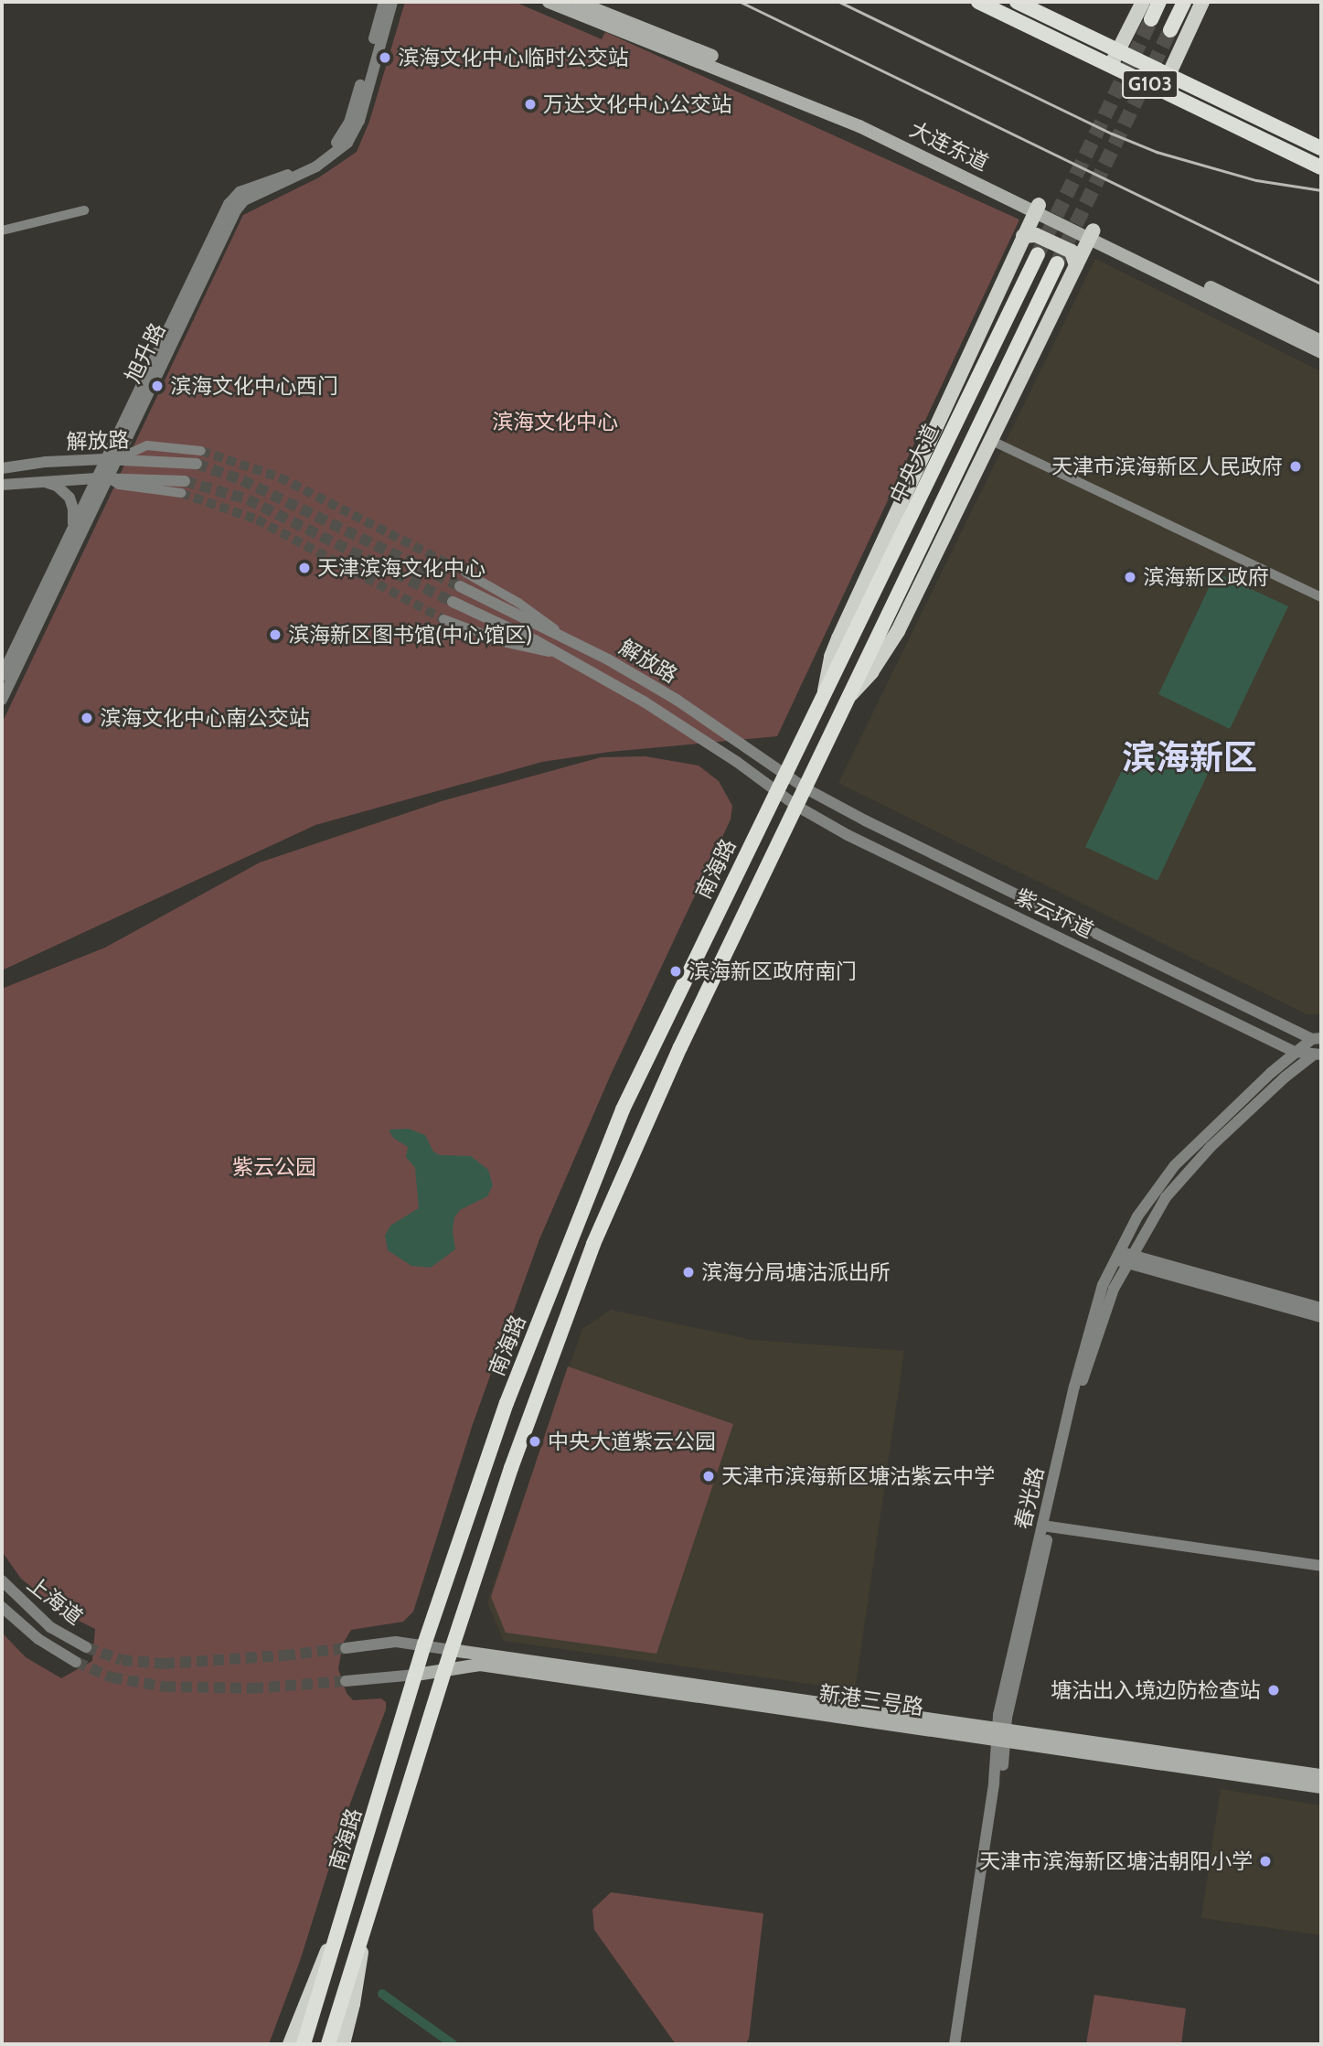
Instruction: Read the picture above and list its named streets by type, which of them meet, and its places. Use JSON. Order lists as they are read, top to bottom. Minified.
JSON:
{"streets":{"highway":["G103","中央大道","南海路"],"main road":["大连东道","新港三号路"],"street":["旭升路","解放路","紫云环道","春光路","上海道"]},"crossings":[["旭升路","解放路"],["解放路","南海路"],["解放路","紫云环道"],["中央大道","南海路"],["南海路","紫云环道"],["南海路","新港三号路"],["紫云环道","春光路"],["春光路","新港三号路"]],"districts":["滨海新区"],"parks":["滨海文化中心","紫云公园"],"places":["滨海文化中心临时公交站","万达文化中心公交站","滨海文化中心西门","天津市滨海新区人民政府","天津滨海文化中心","滨海新区政府","滨海新区图书馆(中心馆区)","滨海文化中心南公交站","滨海新区政府南门","滨海分局塘沽派出所","中央大道紫云公园","天津市滨海新区塘沽紫云中学","塘沽出入境边防检查站","天津市滨海新区塘沽朝阳小学"]}
